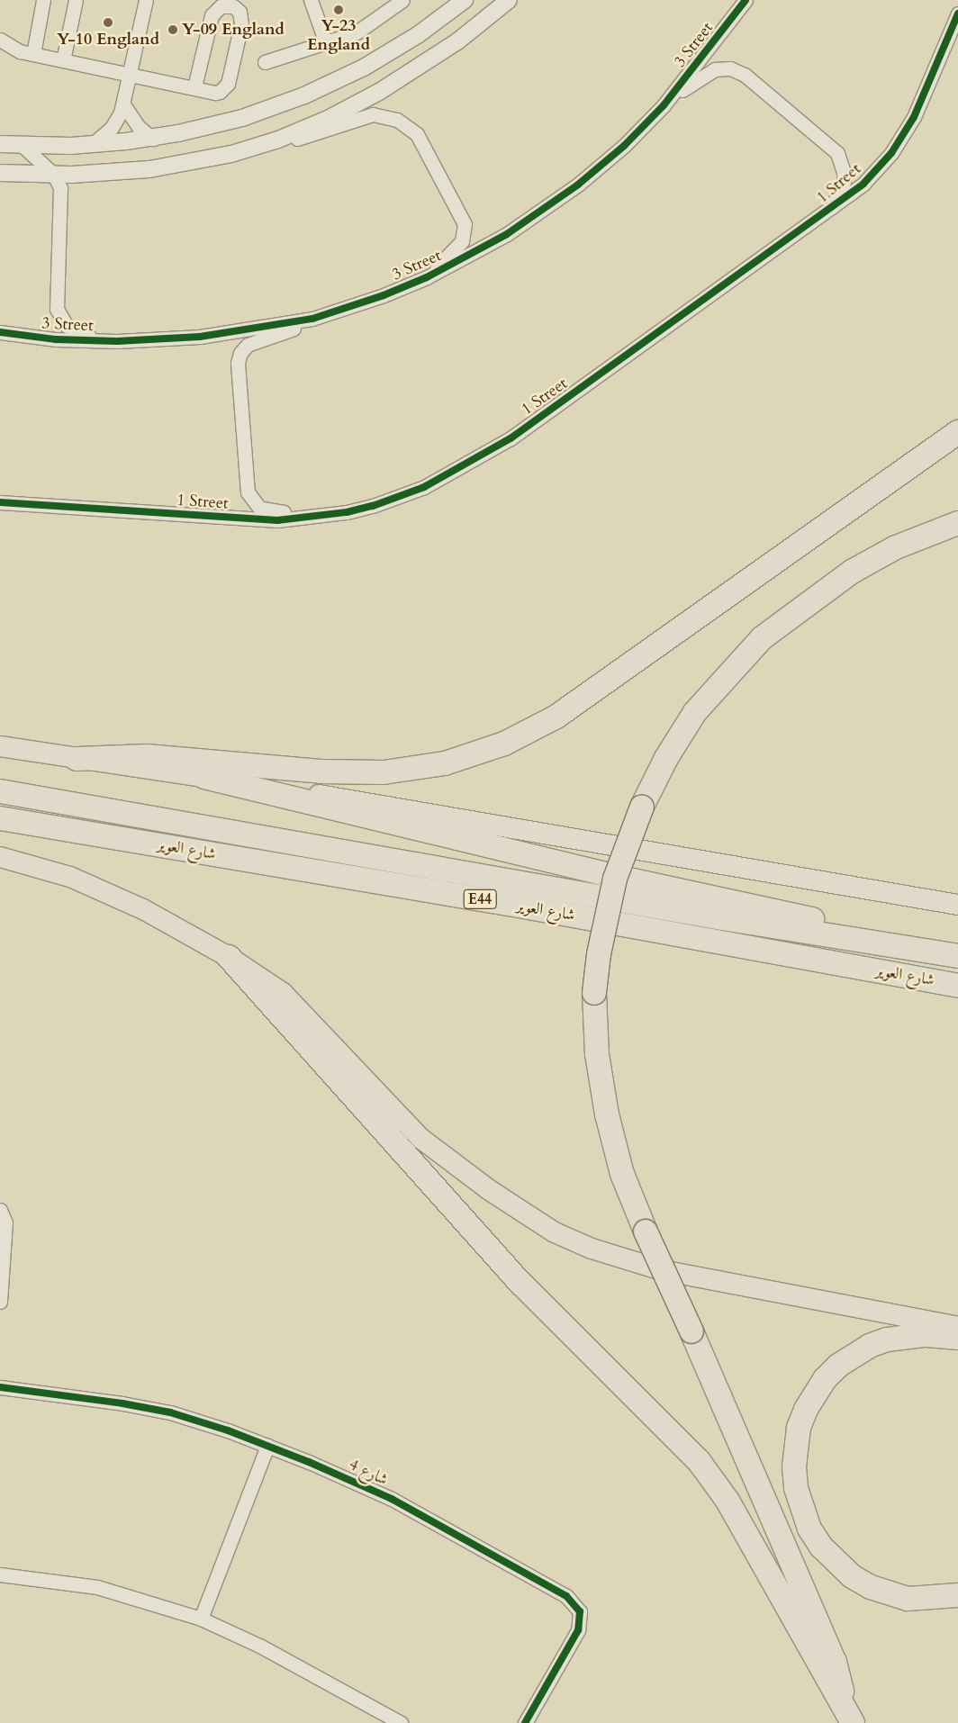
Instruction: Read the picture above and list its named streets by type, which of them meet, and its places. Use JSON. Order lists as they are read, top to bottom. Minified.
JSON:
{"streets":{"highway":["شارع العوير","E44"],"street":["3 Street","1 Street","شارع 4"]},"places":["Y-23 England","Y-10 England","Y-09 England"]}
